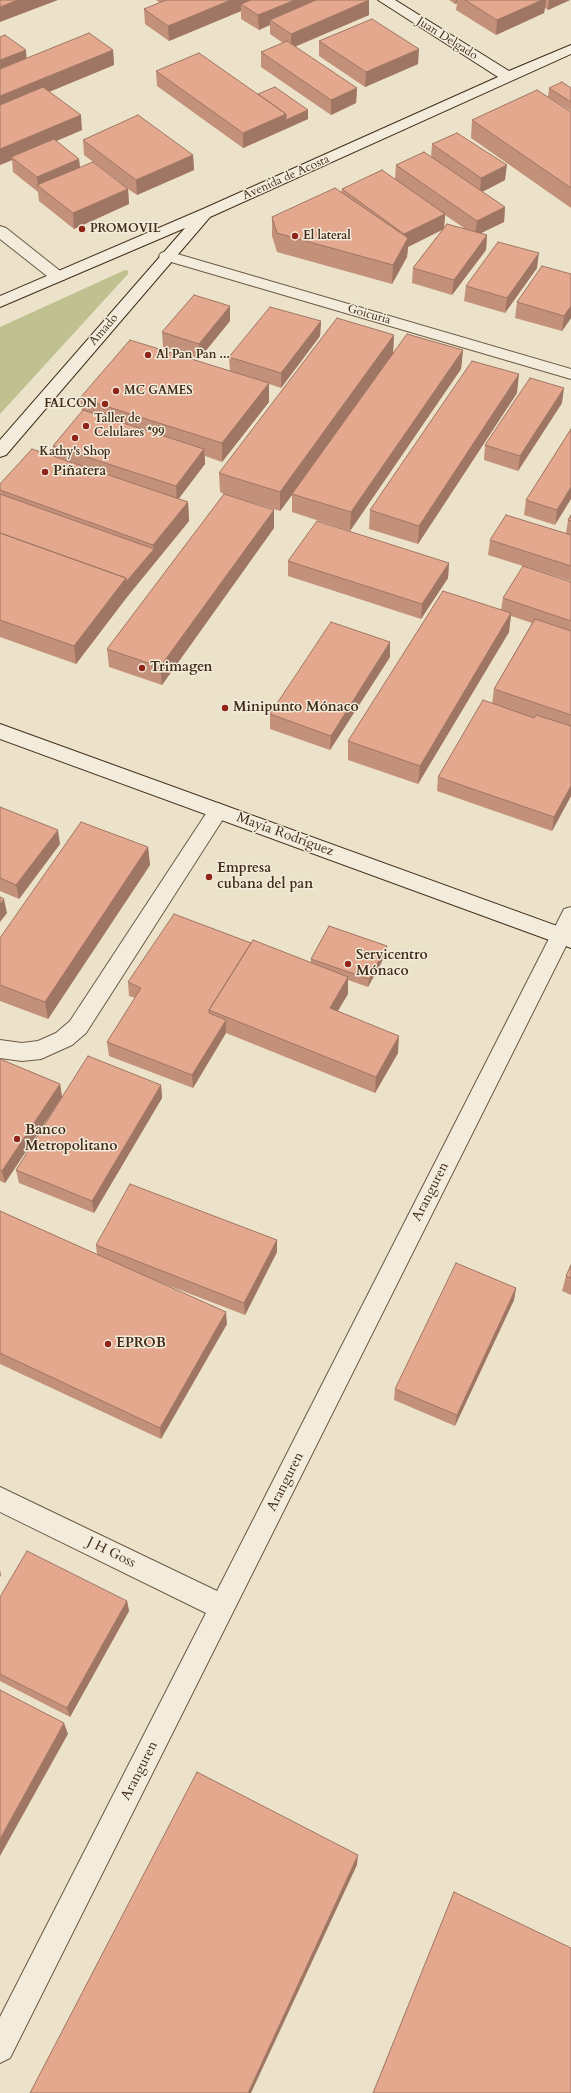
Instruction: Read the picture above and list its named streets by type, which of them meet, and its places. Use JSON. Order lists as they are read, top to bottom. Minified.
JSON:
{"streets":{"street":["Juan Delgado","Avenida de Acosta","Goicuria","Amado","Mayía Rodríguez","Aranguren","J H Goss"]},"crossings":[["Juan Delgado","Avenida de Acosta"],["Avenida de Acosta","Amado"],["Goicuria","Amado"],["Mayía Rodríguez","Aranguren"],["Aranguren","J H Goss"]],"places":["PROMOVIL","El lateral","Al Pan Pan ...","MC GAMES","FALCON","Taller de Celulares *99","Kathy's Shop","Piñatera","Trimagen","Minipunto Mónaco","Empresa cubana del pan","Servicentro Mónaco","Banco Metropolitano","EPROB"]}
